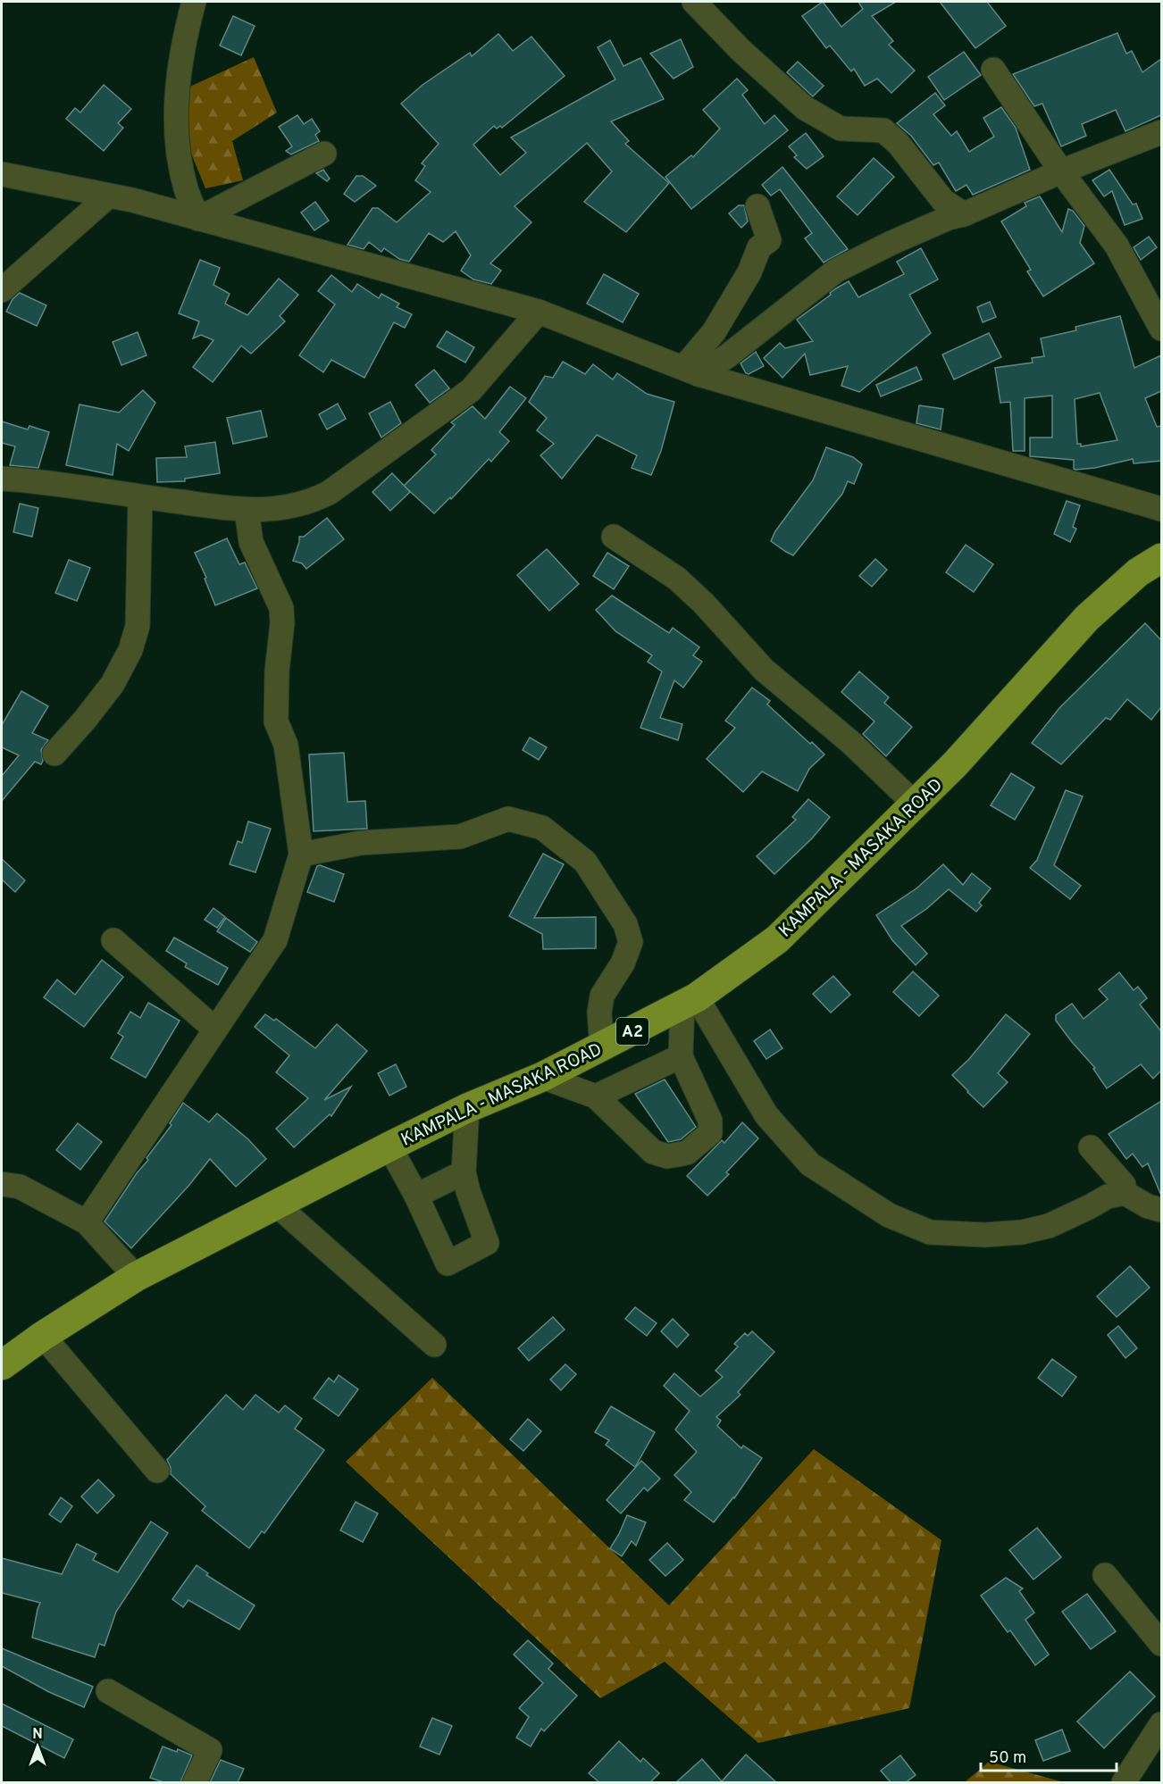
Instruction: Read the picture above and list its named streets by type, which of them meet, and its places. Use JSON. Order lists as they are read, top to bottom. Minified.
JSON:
{"streets":{"main road":["KAMPALA - MASAKA ROAD","A2"]},"scale_bar":"50 m","north":"top"}
